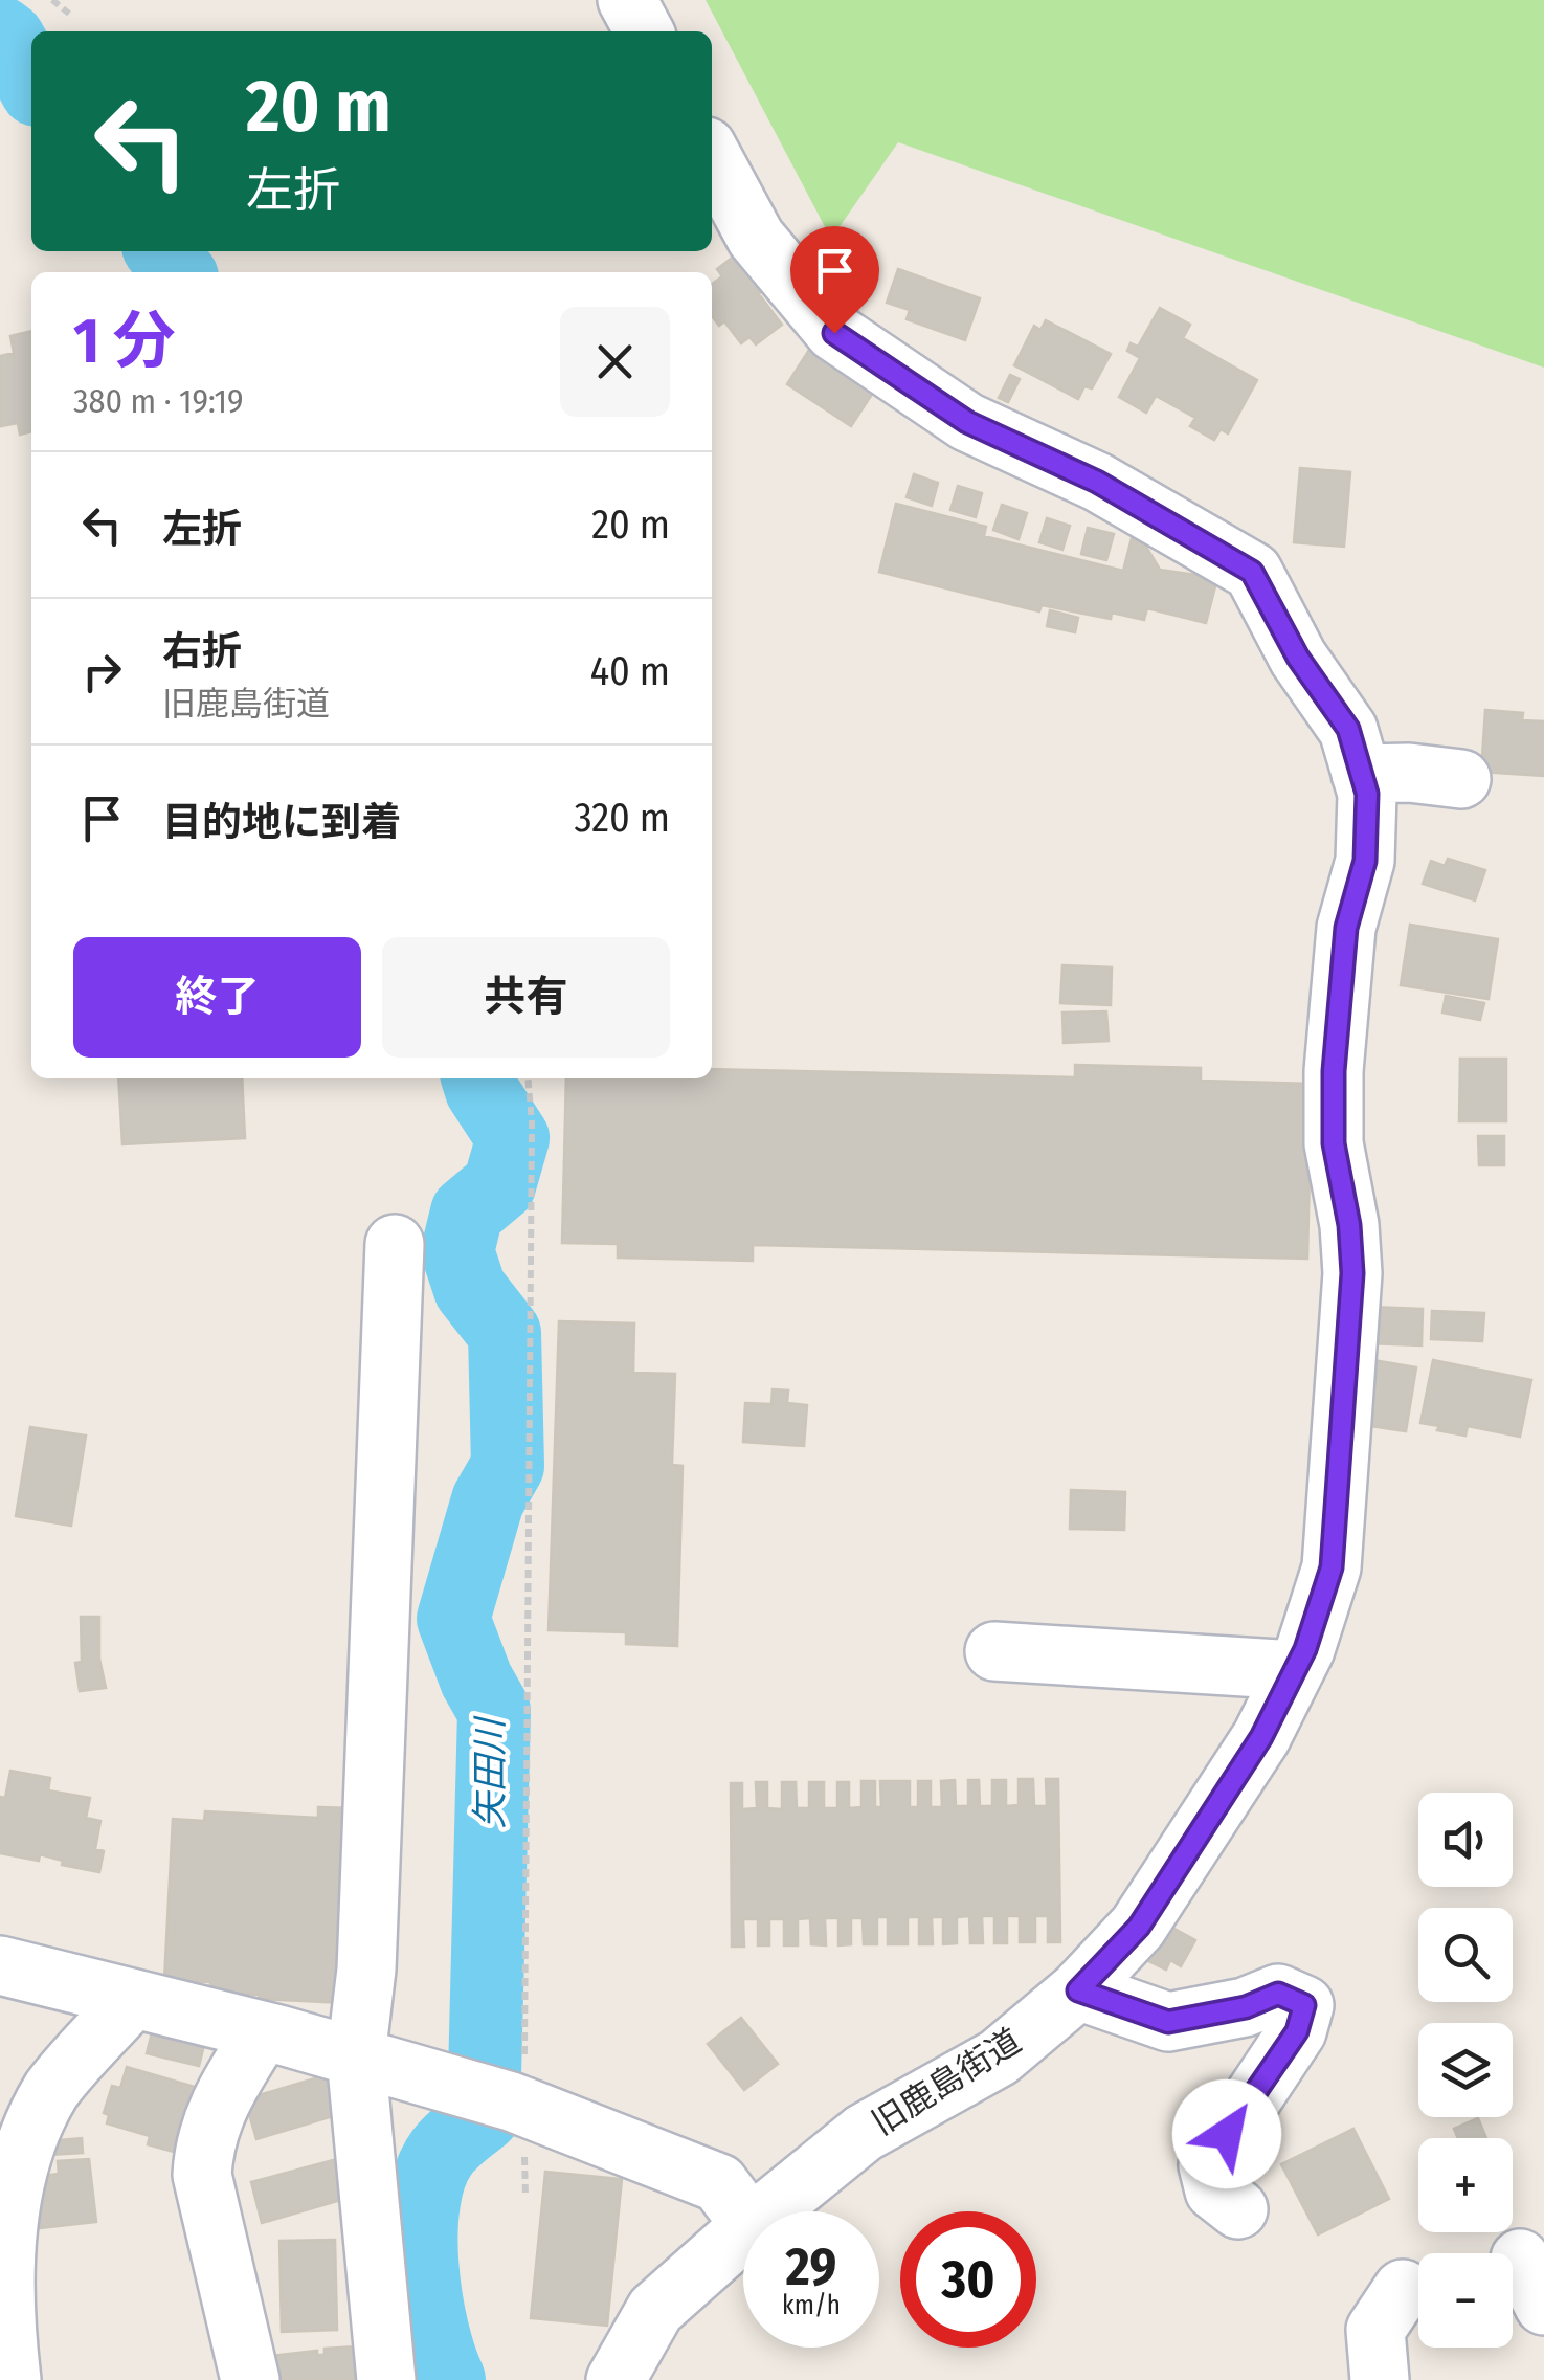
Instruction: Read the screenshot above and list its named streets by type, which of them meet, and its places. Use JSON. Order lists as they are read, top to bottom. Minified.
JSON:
{"streets":{"street":["旧鹿島街道"]},"water":["矢田川"],"page":{"turn":["20 m","左折"],"heading":["1 分","380 m · 19:19"],"list":[{"name":"左折","value":"20 m"},{"name":"右折","note":"旧鹿島街道","value":"40 m"},{"name":"目的地に到着","value":"320 m"}],"buttons":["終了","共有"],"map_buttons":["+","−"],"speed":"29 km/h","limit":"30"}}
